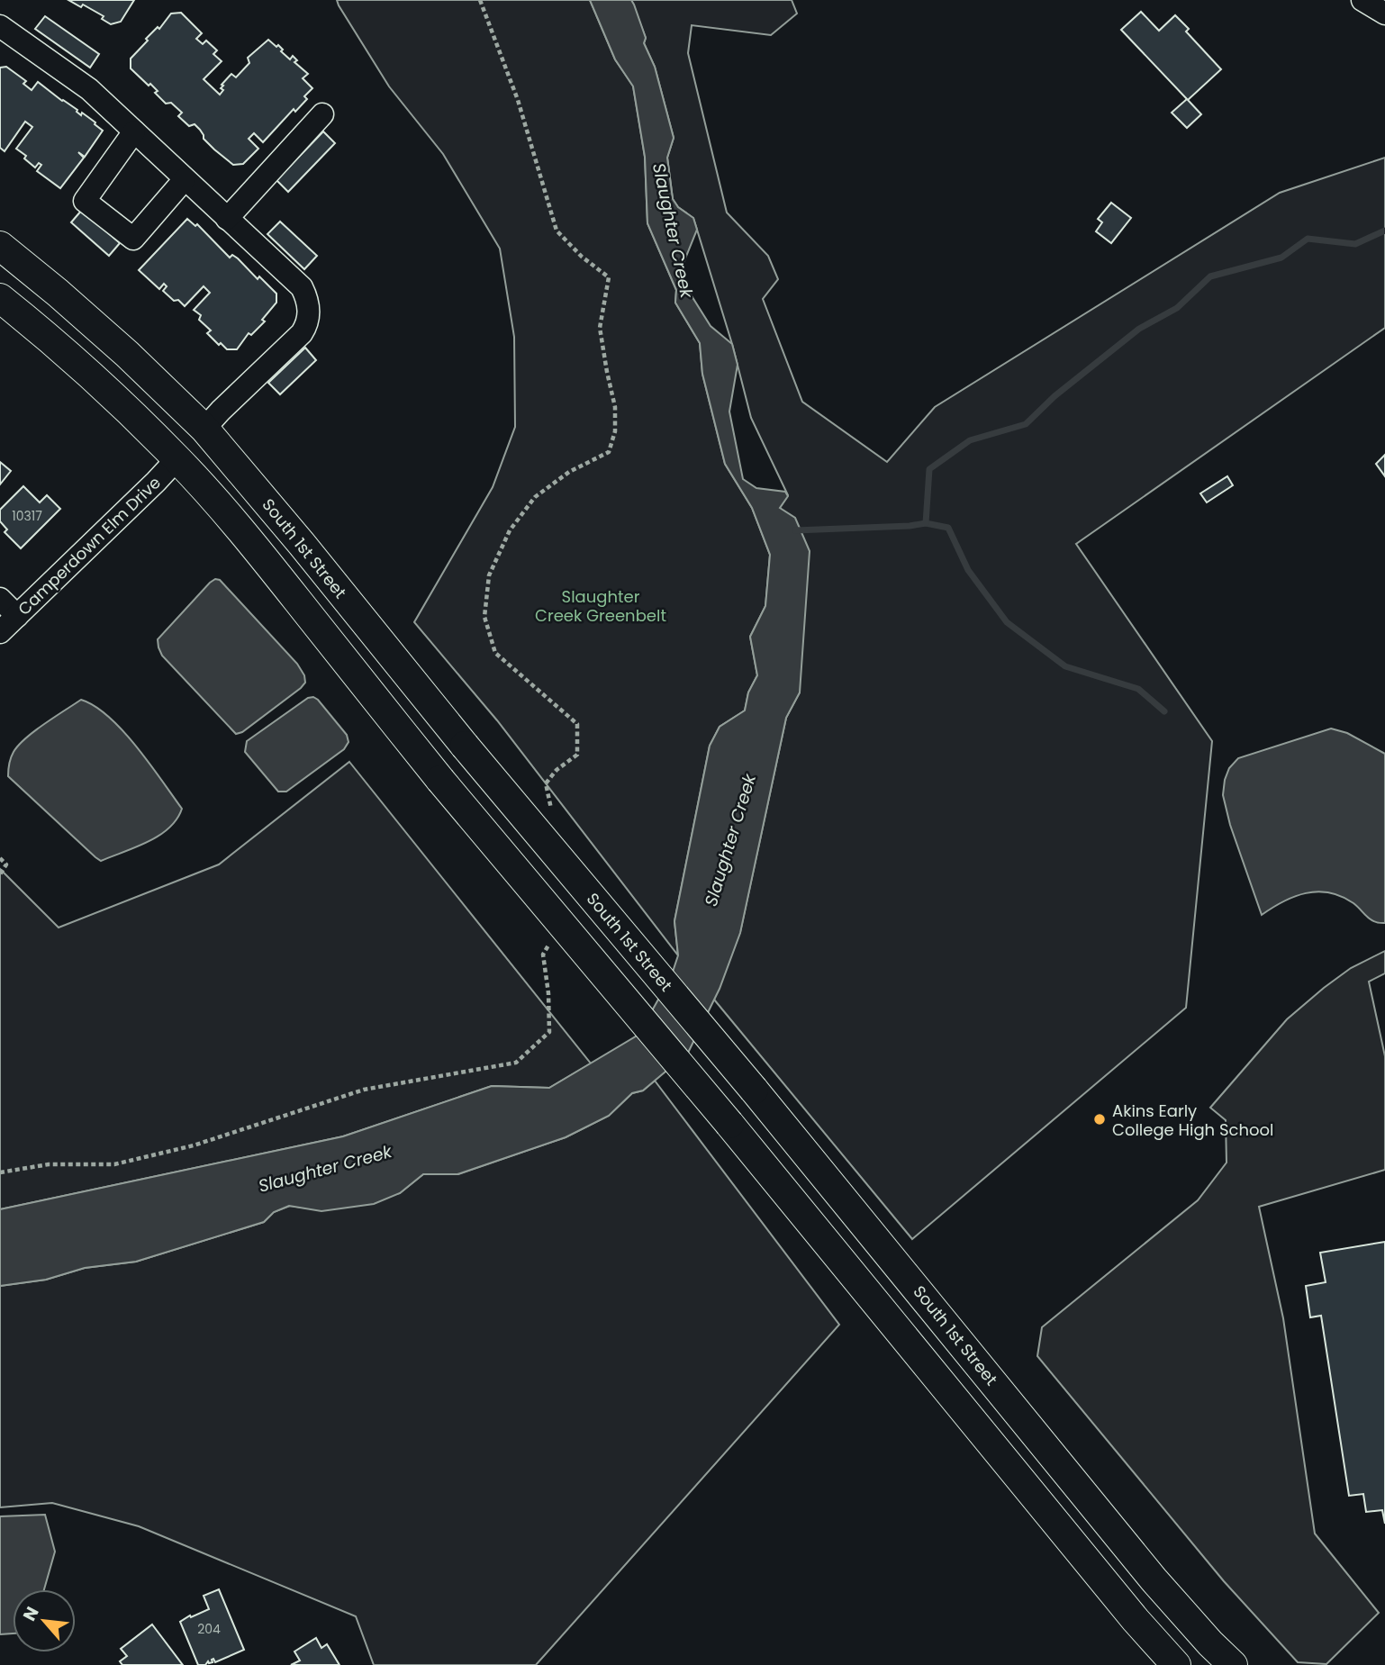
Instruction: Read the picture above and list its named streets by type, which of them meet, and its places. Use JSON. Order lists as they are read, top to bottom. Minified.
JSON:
{"streets":{"main road":["South 1st Street"],"street":["Camperdown Elm Drive"]},"water":["Slaughter Creek"],"parks":["Slaughter Creek Greenbelt"],"places":["Akins Early College High School"],"house_numbers":["10317","204"],"north":"top left"}
